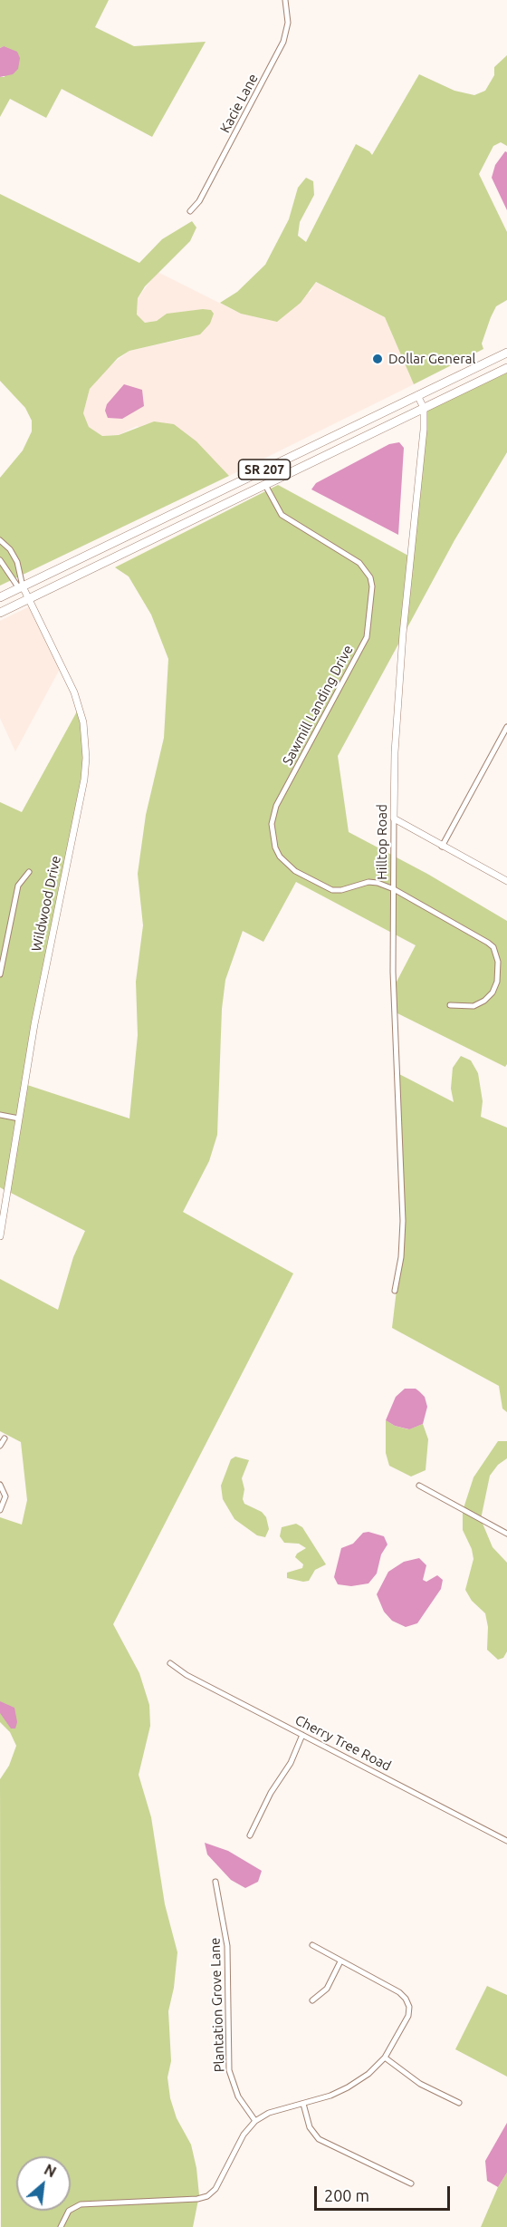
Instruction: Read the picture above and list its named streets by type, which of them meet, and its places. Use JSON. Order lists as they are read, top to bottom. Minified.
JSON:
{"streets":{"highway":["SR 207"],"street":["Kacie Lane","Sawmill Landing Drive","Hilltop Road","Wildwood Drive","Cherry Tree Road","Plantation Grove Lane"]},"crossings":[["SR 207","Sawmill Landing Drive"],["SR 207","Hilltop Road"],["SR 207","Wildwood Drive"],["Sawmill Landing Drive","Hilltop Road"]],"places":["Dollar General"],"scale_bar":"200 m","north":"top right"}
